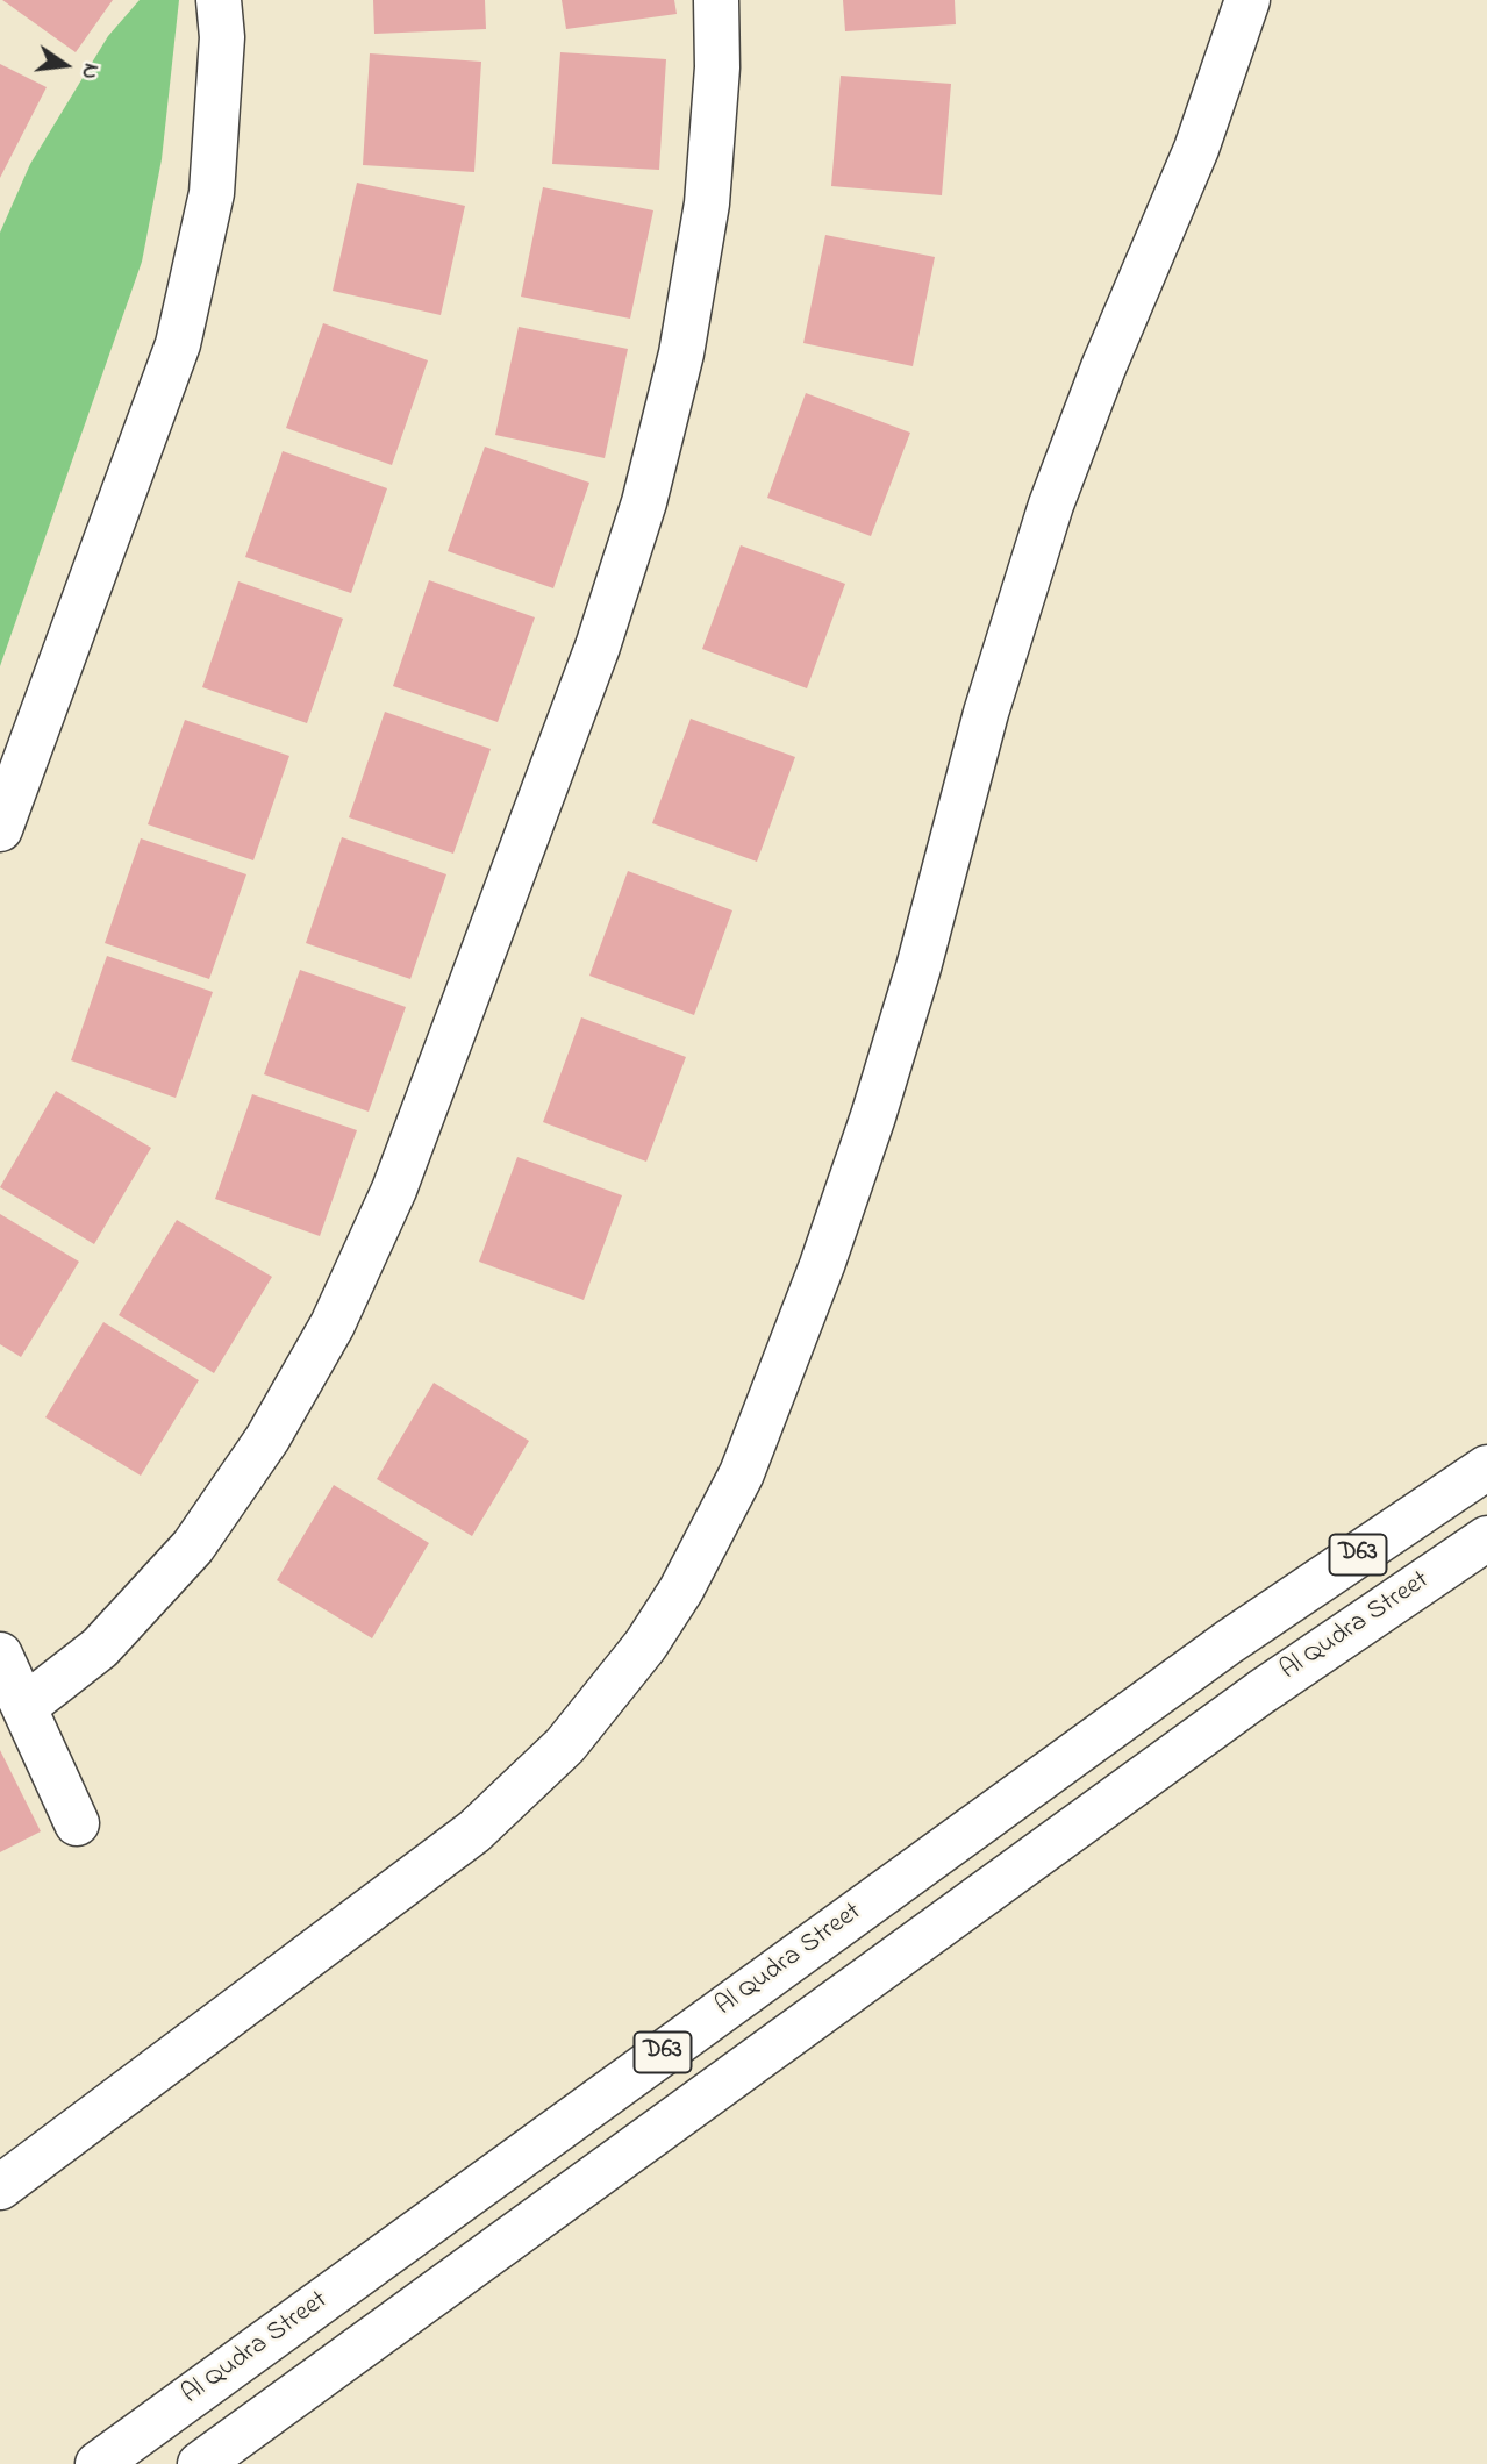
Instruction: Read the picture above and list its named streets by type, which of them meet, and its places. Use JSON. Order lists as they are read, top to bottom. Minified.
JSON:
{"streets":{"main road":["D63","Al Qudra Street"]},"north":"right"}
